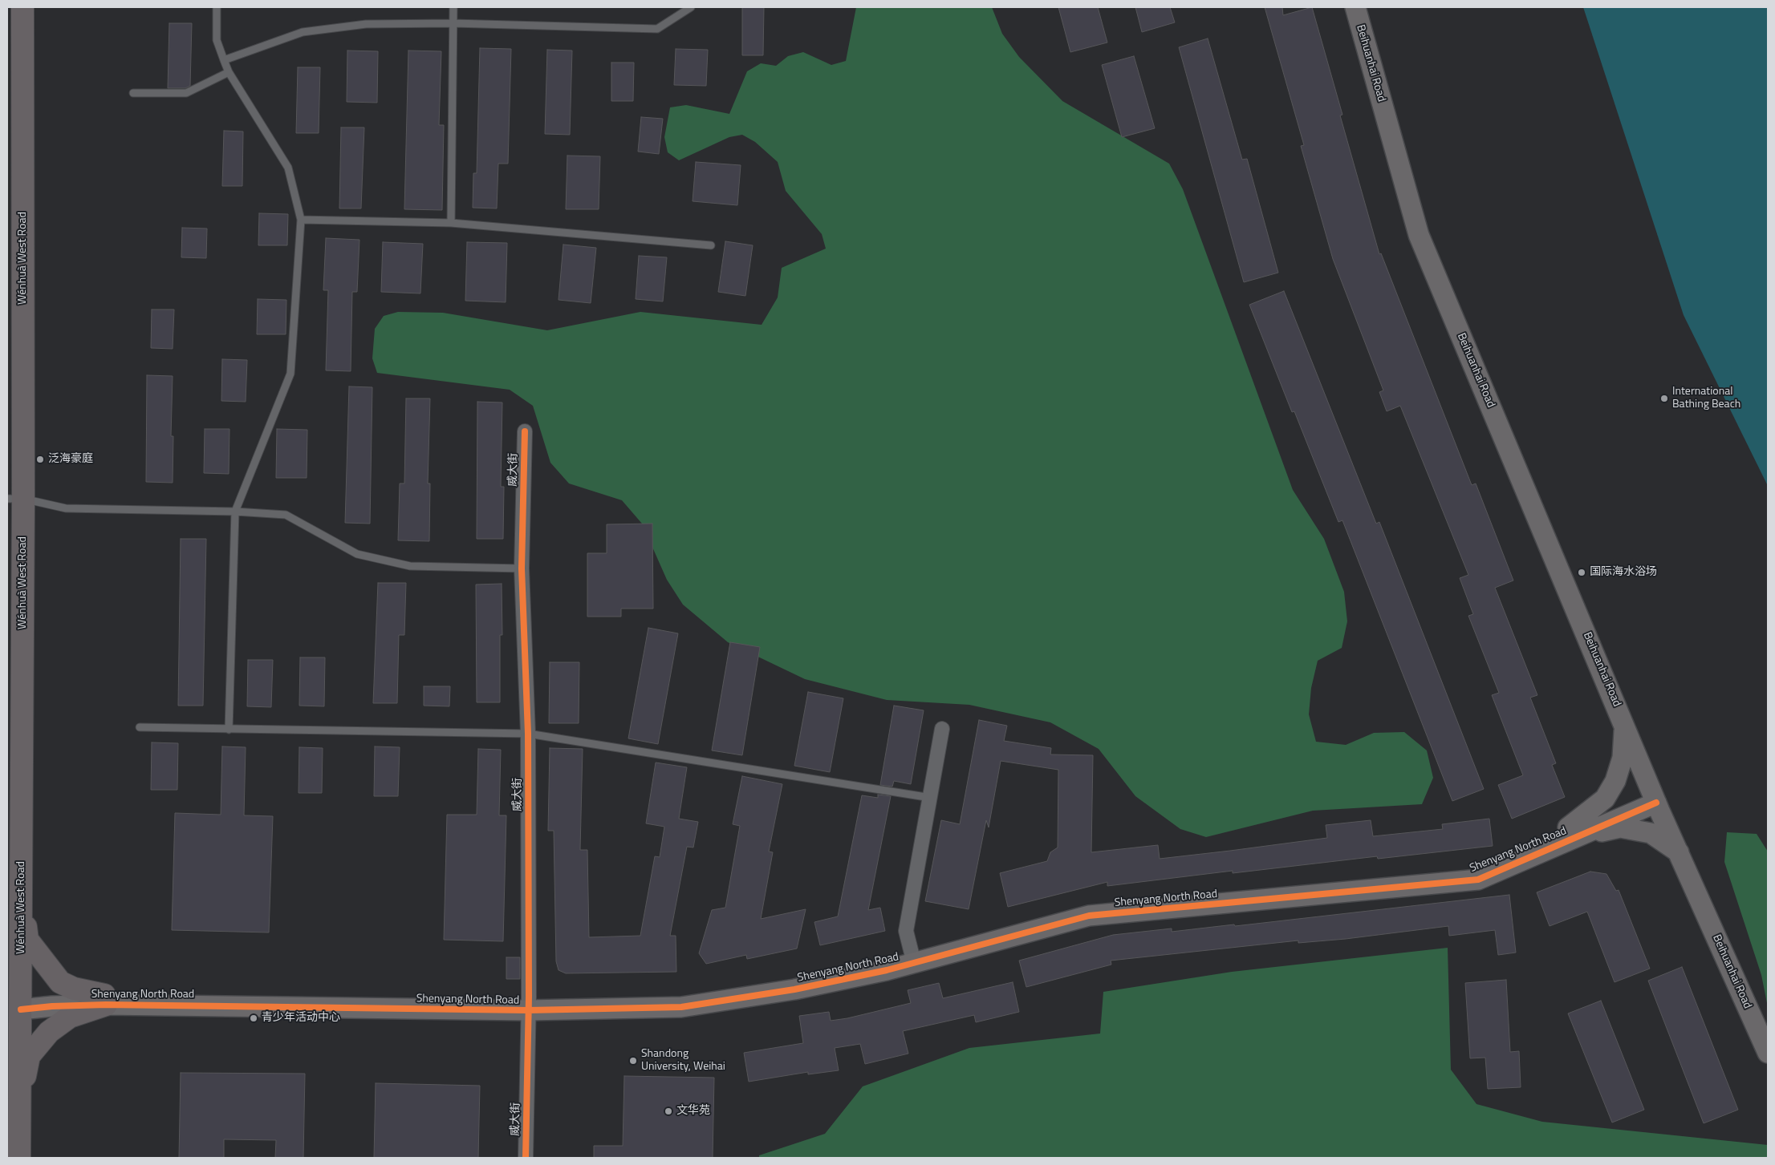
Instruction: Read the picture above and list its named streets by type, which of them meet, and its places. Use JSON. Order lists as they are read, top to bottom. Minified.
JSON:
{"streets":{"main road":["Wénhuà West Road"],"street":["Beihuanhai Road","威大街","Shenyang North Road"]},"crossings":[["Beihuanhai Road","Shenyang North Road"],["Wénhuà West Road","Shenyang North Road"],["威大街","Shenyang North Road"]],"places":["International Bathing Beach","泛海豪庭","国际海水浴场","青少年活动中心","Shandong University, Weihai","文华苑"]}
